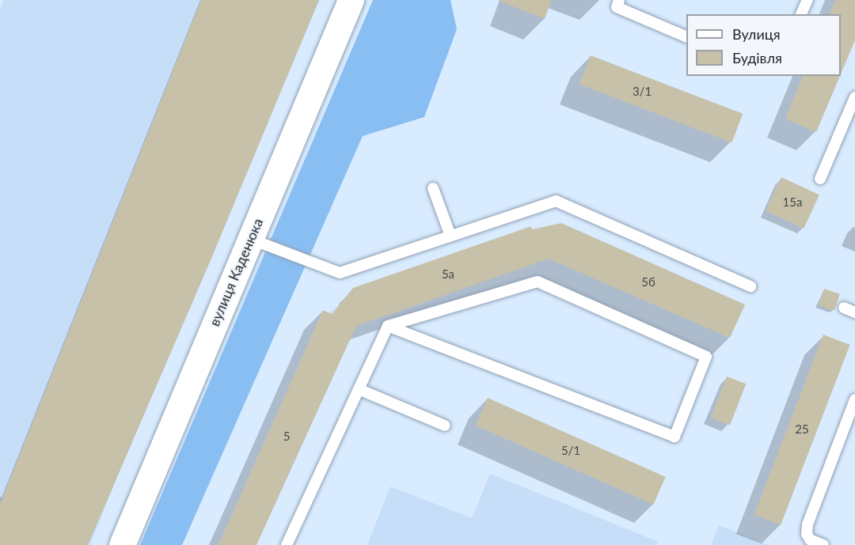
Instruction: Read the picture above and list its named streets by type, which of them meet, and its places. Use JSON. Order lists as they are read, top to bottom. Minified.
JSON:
{"streets":{"street":["вулиця Каденюка"]},"house_numbers":["3/1","15а","5а","5б","25","5","5/1"],"legend":["Вулиця","Будівля"]}
